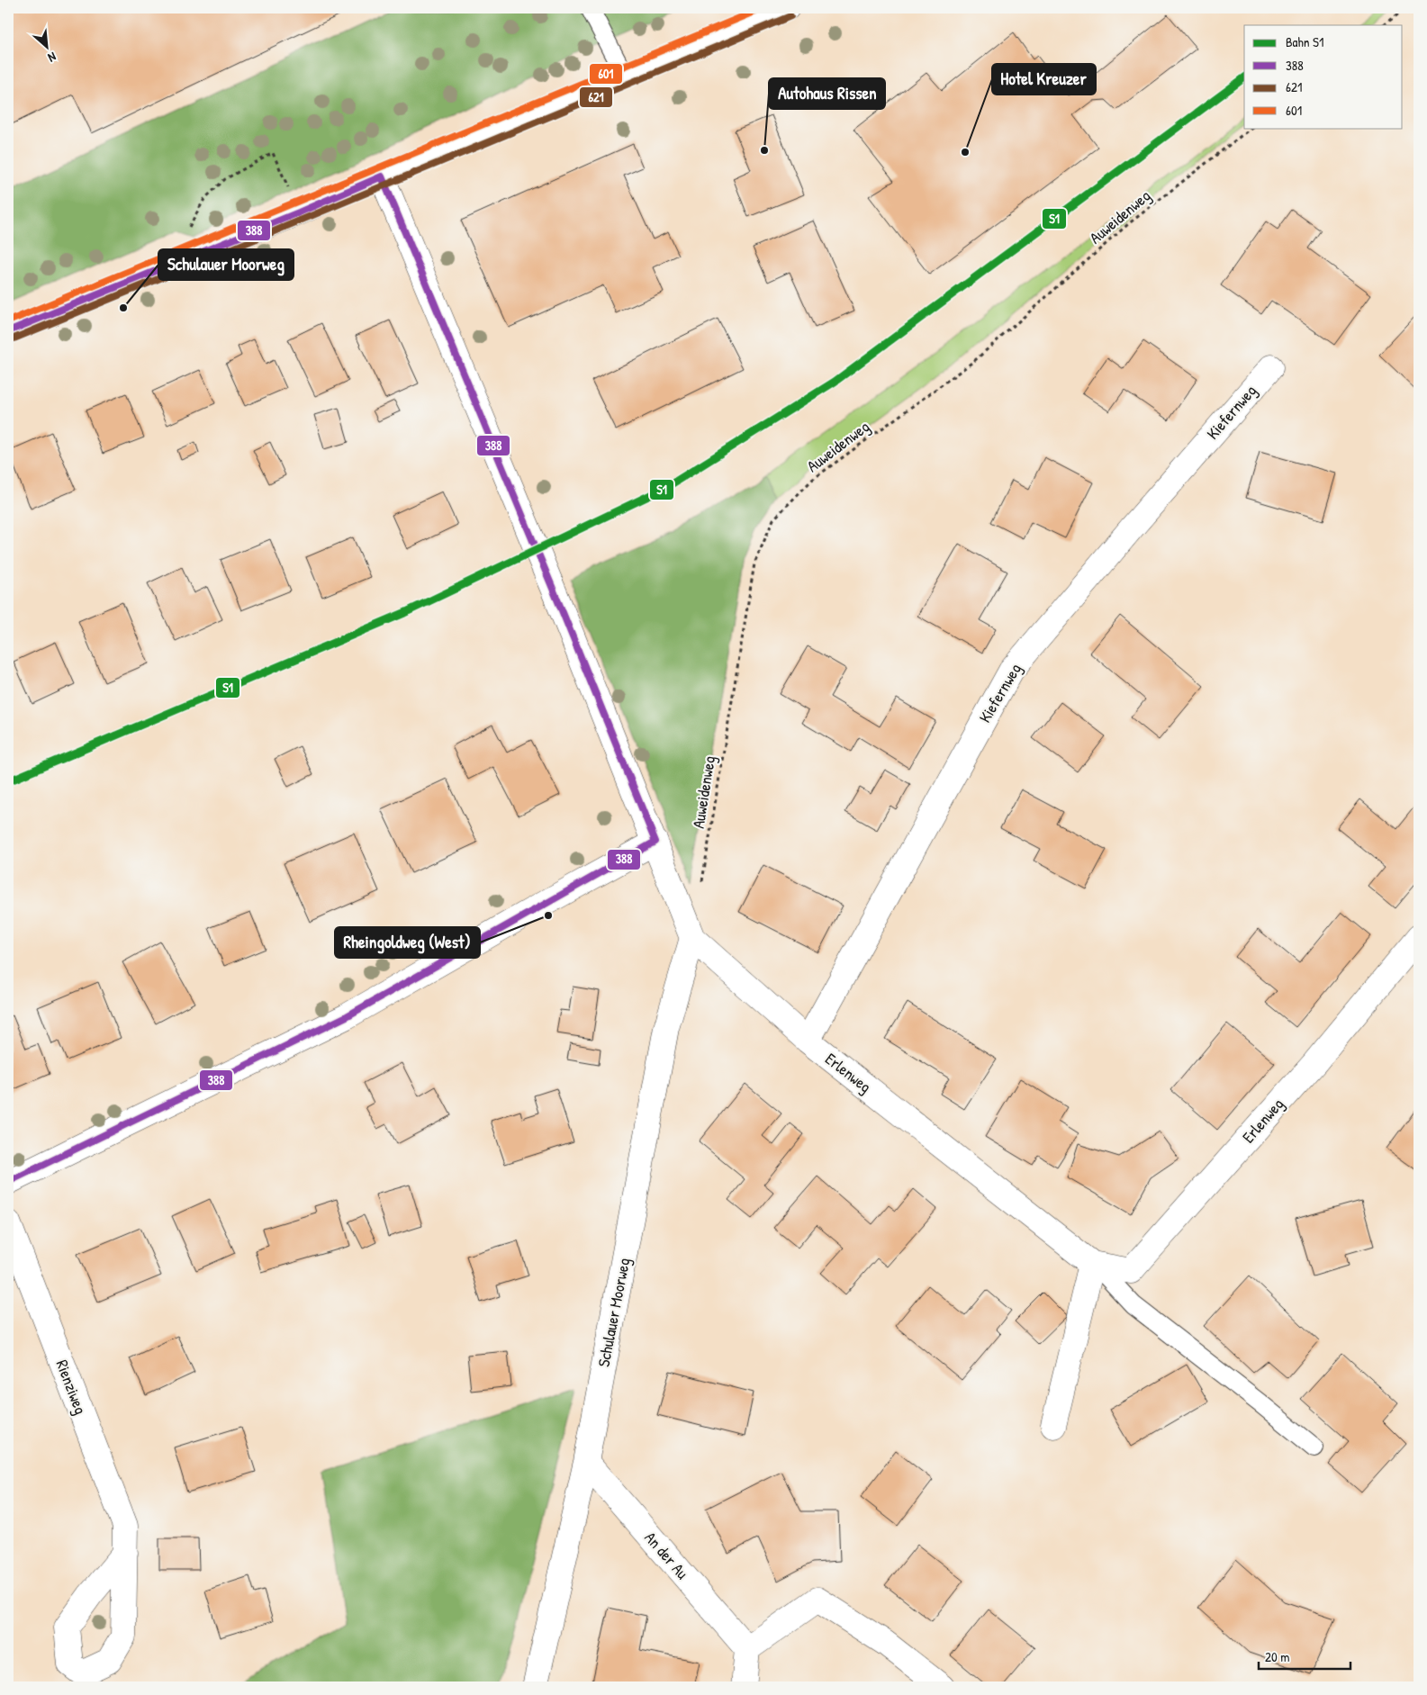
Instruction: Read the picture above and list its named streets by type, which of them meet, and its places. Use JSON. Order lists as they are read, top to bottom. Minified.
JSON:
{"streets":{"street":["Kiefernweg","Erlenweg","Schulauer Moorweg","Rienziweg","An der Au"],"path":["Auweidenweg"]},"crossings":[["Kiefernweg","Erlenweg"],["Erlenweg","Schulauer Moorweg"],["Schulauer Moorweg","An der Au"]],"places":["Autohaus Rissen","Hotel Kreuzer","Schulauer Moorweg","Rheingoldweg (West)"],"lines":["transit line 601","transit line 621","rail line S1","transit line 388"],"legend":["Bahn S1","388","621","601"],"scale_bar":"20 m","north":"bottom right"}
